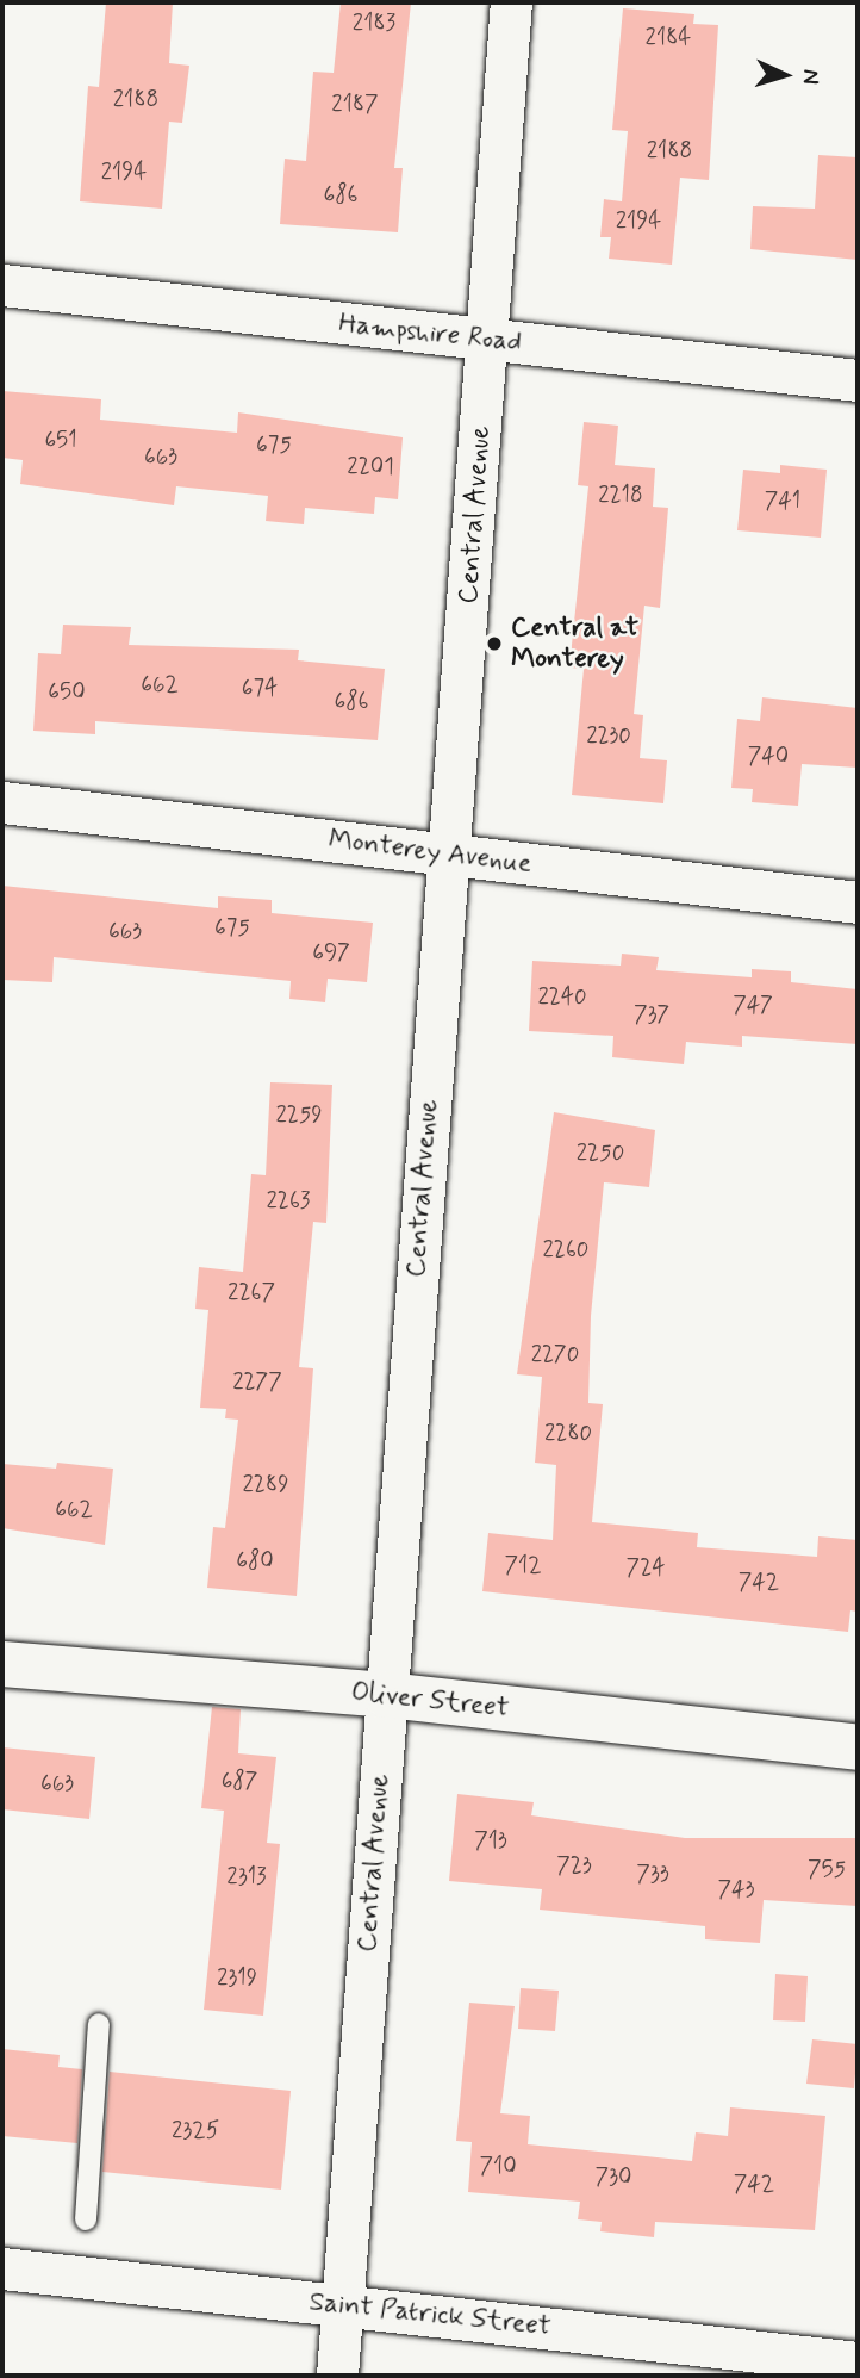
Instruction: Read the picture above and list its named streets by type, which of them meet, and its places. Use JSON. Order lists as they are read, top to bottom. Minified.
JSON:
{"streets":{"street":["Hampshire Road","Central Avenue","Monterey Avenue","Oliver Street","Saint Patrick Street"]},"crossings":[["Hampshire Road","Central Avenue"],["Central Avenue","Monterey Avenue"],["Central Avenue","Oliver Street"],["Central Avenue","Saint Patrick Street"]],"places":["Central at Monterey"],"house_numbers":["2183","2184","2188","2187","2188","2194","686","2194","651","675","663","2201","2218","741","662","674","650","686","2230","740","675","663","697","2240","747","737","2259","2250","2263","2260","2267","2270","2277","2280","2289","662","680","712","724","742","687","663","713","723","755","733","2313","743","2319","2325","710","730","742"],"north":"right"}
